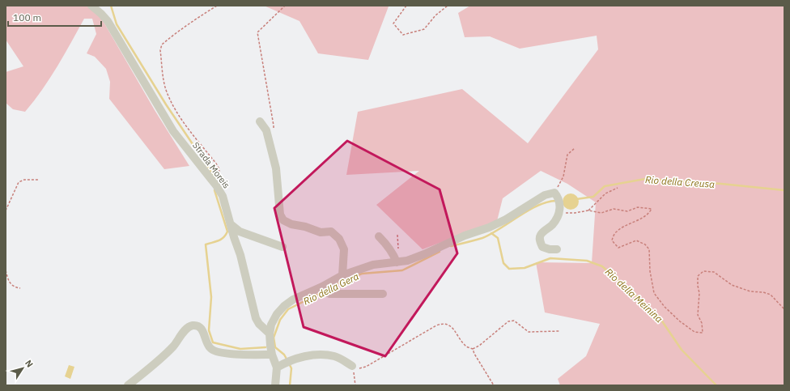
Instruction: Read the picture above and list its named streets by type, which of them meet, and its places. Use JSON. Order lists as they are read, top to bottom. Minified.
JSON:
{"streets":{"street":["Strada Moreis"]},"water":["Rio della Creusa","Rio della Gera","Rio della Meinina"],"scale_bar":"100 m","north":"top right"}
